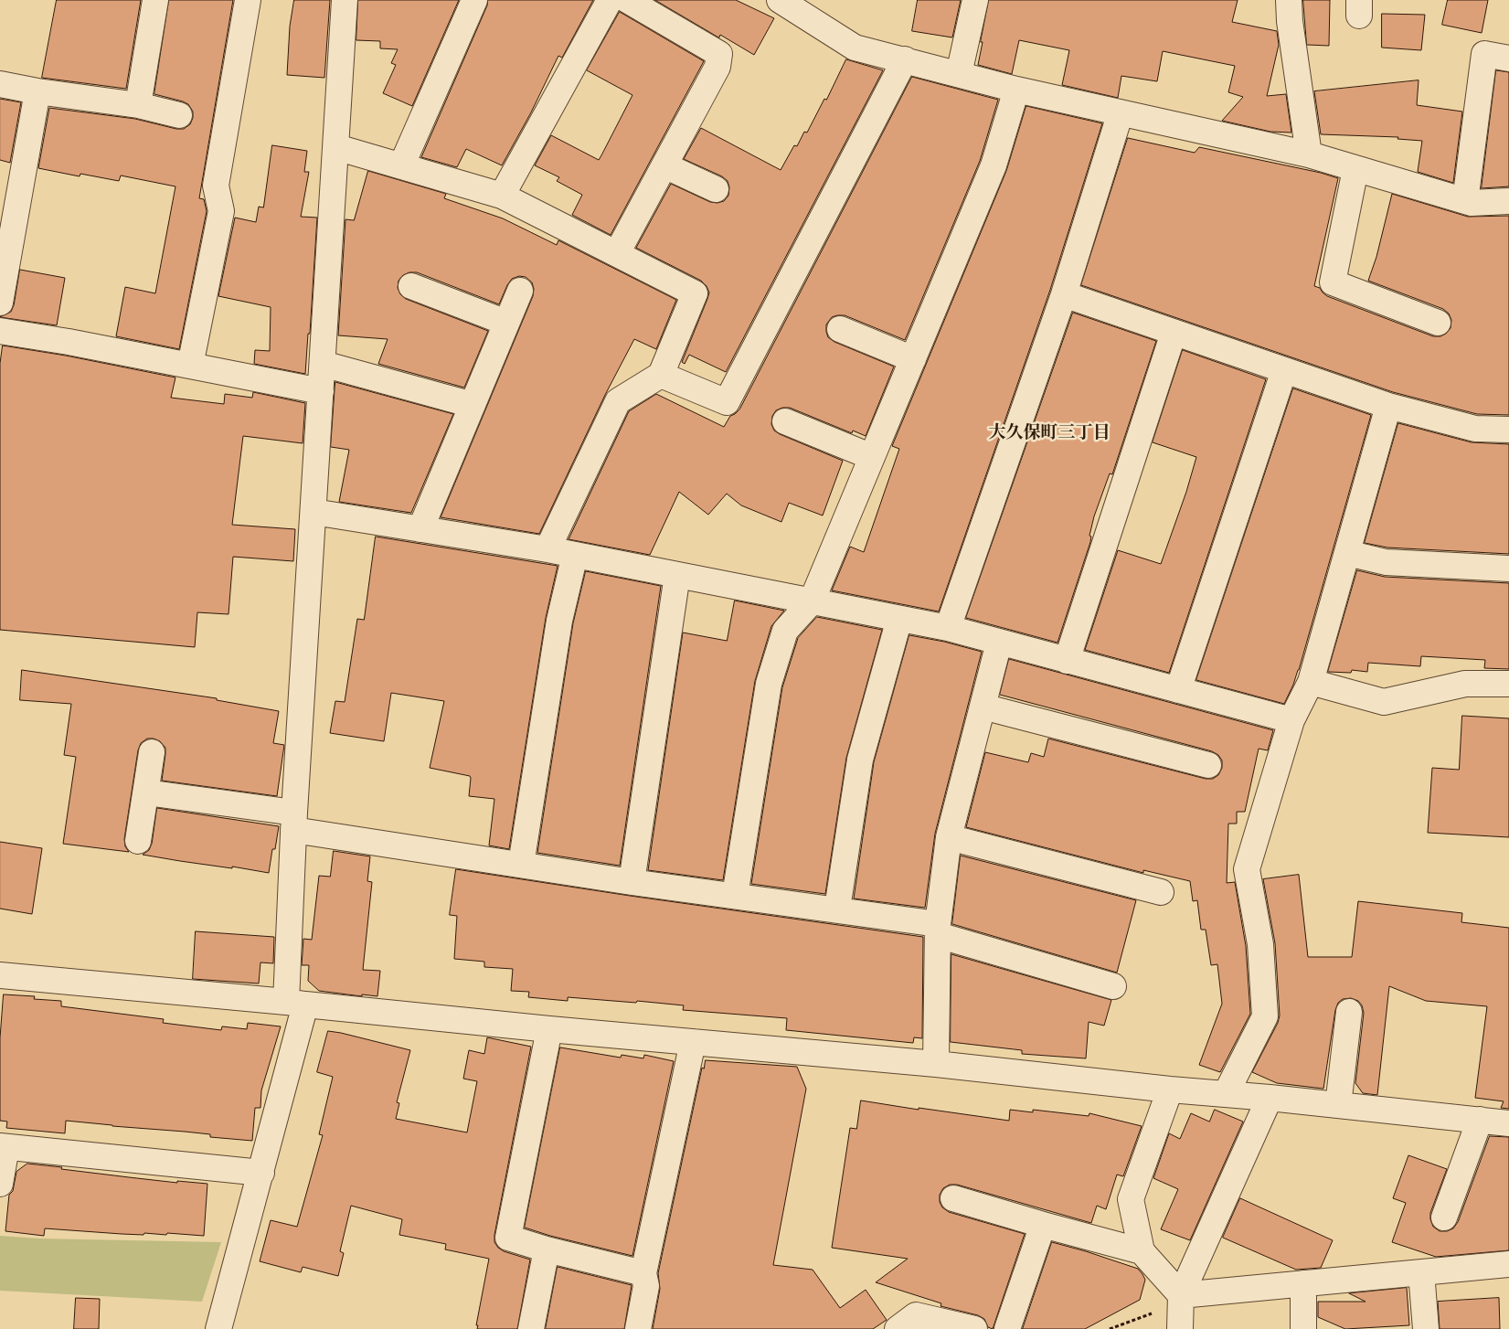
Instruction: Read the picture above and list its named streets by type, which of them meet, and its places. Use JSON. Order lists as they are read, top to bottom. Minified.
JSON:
{"districts":["大久保町三丁目"]}
